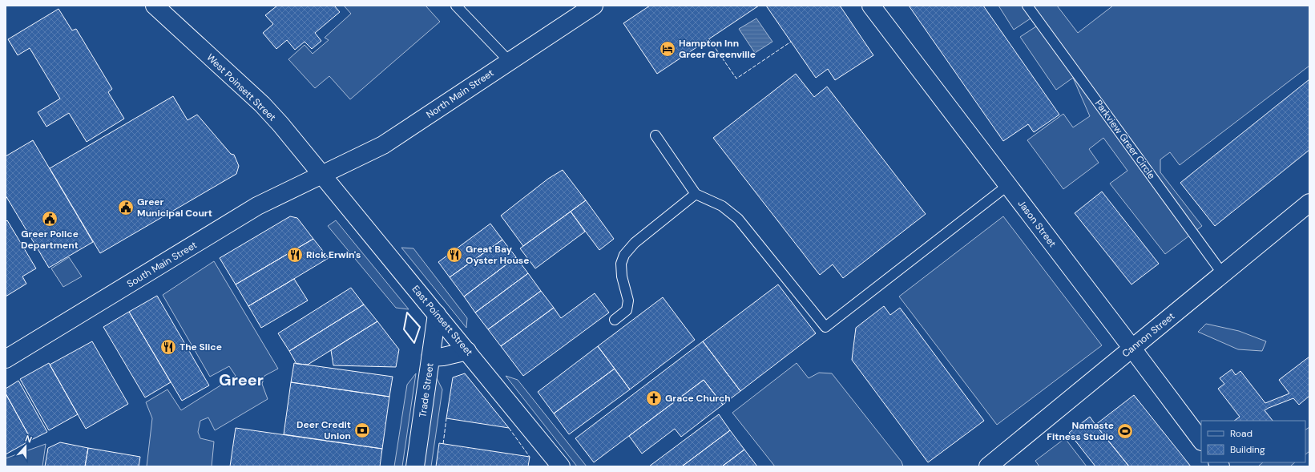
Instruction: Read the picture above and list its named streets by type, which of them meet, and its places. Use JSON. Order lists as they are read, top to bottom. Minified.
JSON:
{"streets":{"main road":["West Poinsett Street","North Main Street","Jason Street","South Main Street","East Poinsett Street","Cannon Street","Trade Street"],"lane":["Parkview Greer Circle"]},"crossings":[["West Poinsett Street","North Main Street"],["West Poinsett Street","South Main Street"],["West Poinsett Street","East Poinsett Street"],["North Main Street","South Main Street"],["North Main Street","East Poinsett Street"],["Parkview Greer Circle","Cannon Street"],["Jason Street","Cannon Street"],["South Main Street","East Poinsett Street"],["East Poinsett Street","Trade Street"]],"districts":["Greer"],"places":{"hotel":["Hampton Inn Greer Greenville"],"public building":["Greer Municipal Court","Greer Police Department"],"restaurant":["Rick Erwin's","Great Bay Oyster House","The Slice"],"church":["Grace Church"],"bank":["Deer Credit Union"],"sports":["Namaste Fitness Studio"]},"legend":["Road","Building"],"north":"top"}
